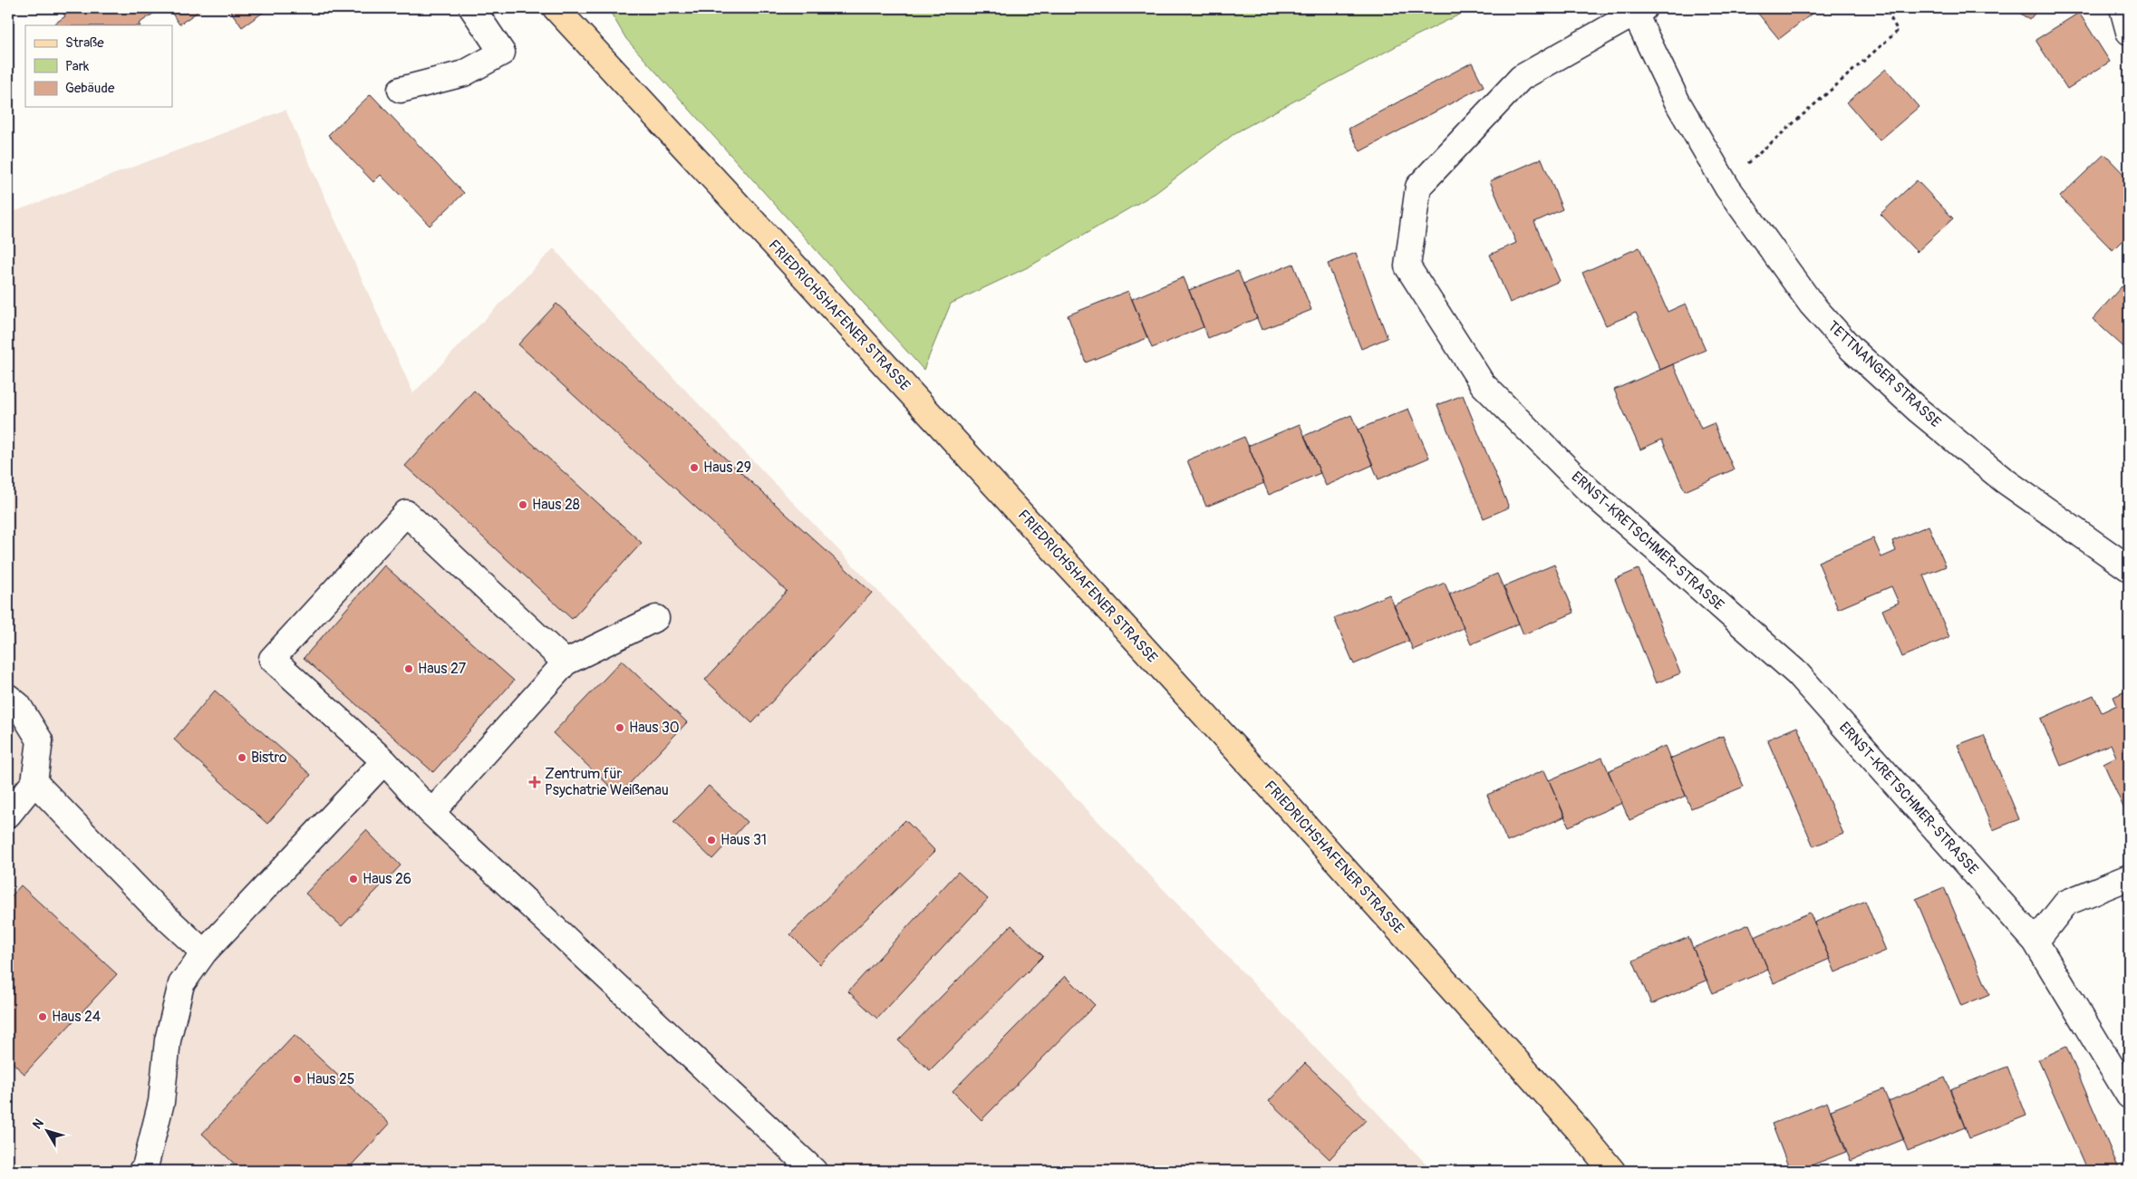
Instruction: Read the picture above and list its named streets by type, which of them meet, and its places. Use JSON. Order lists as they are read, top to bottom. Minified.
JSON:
{"streets":{"main road":["FRIEDRICHSHAFENER STRASSE"],"street":["TETTNANGER STRASSE","ERNST-KRETSCHMER-STRASSE"]},"crossings":[["TETTNANGER STRASSE","ERNST-KRETSCHMER-STRASSE"]],"places":{"other":["Haus 29","Haus 28","Haus 27","Haus 30","Bistro","Haus 31","Haus 26","Haus 24","Haus 25"],"health":["Zentrum für Psychatrie Weißenau"]},"legend":["Straße","Park","Gebäude"],"north":"top left"}
